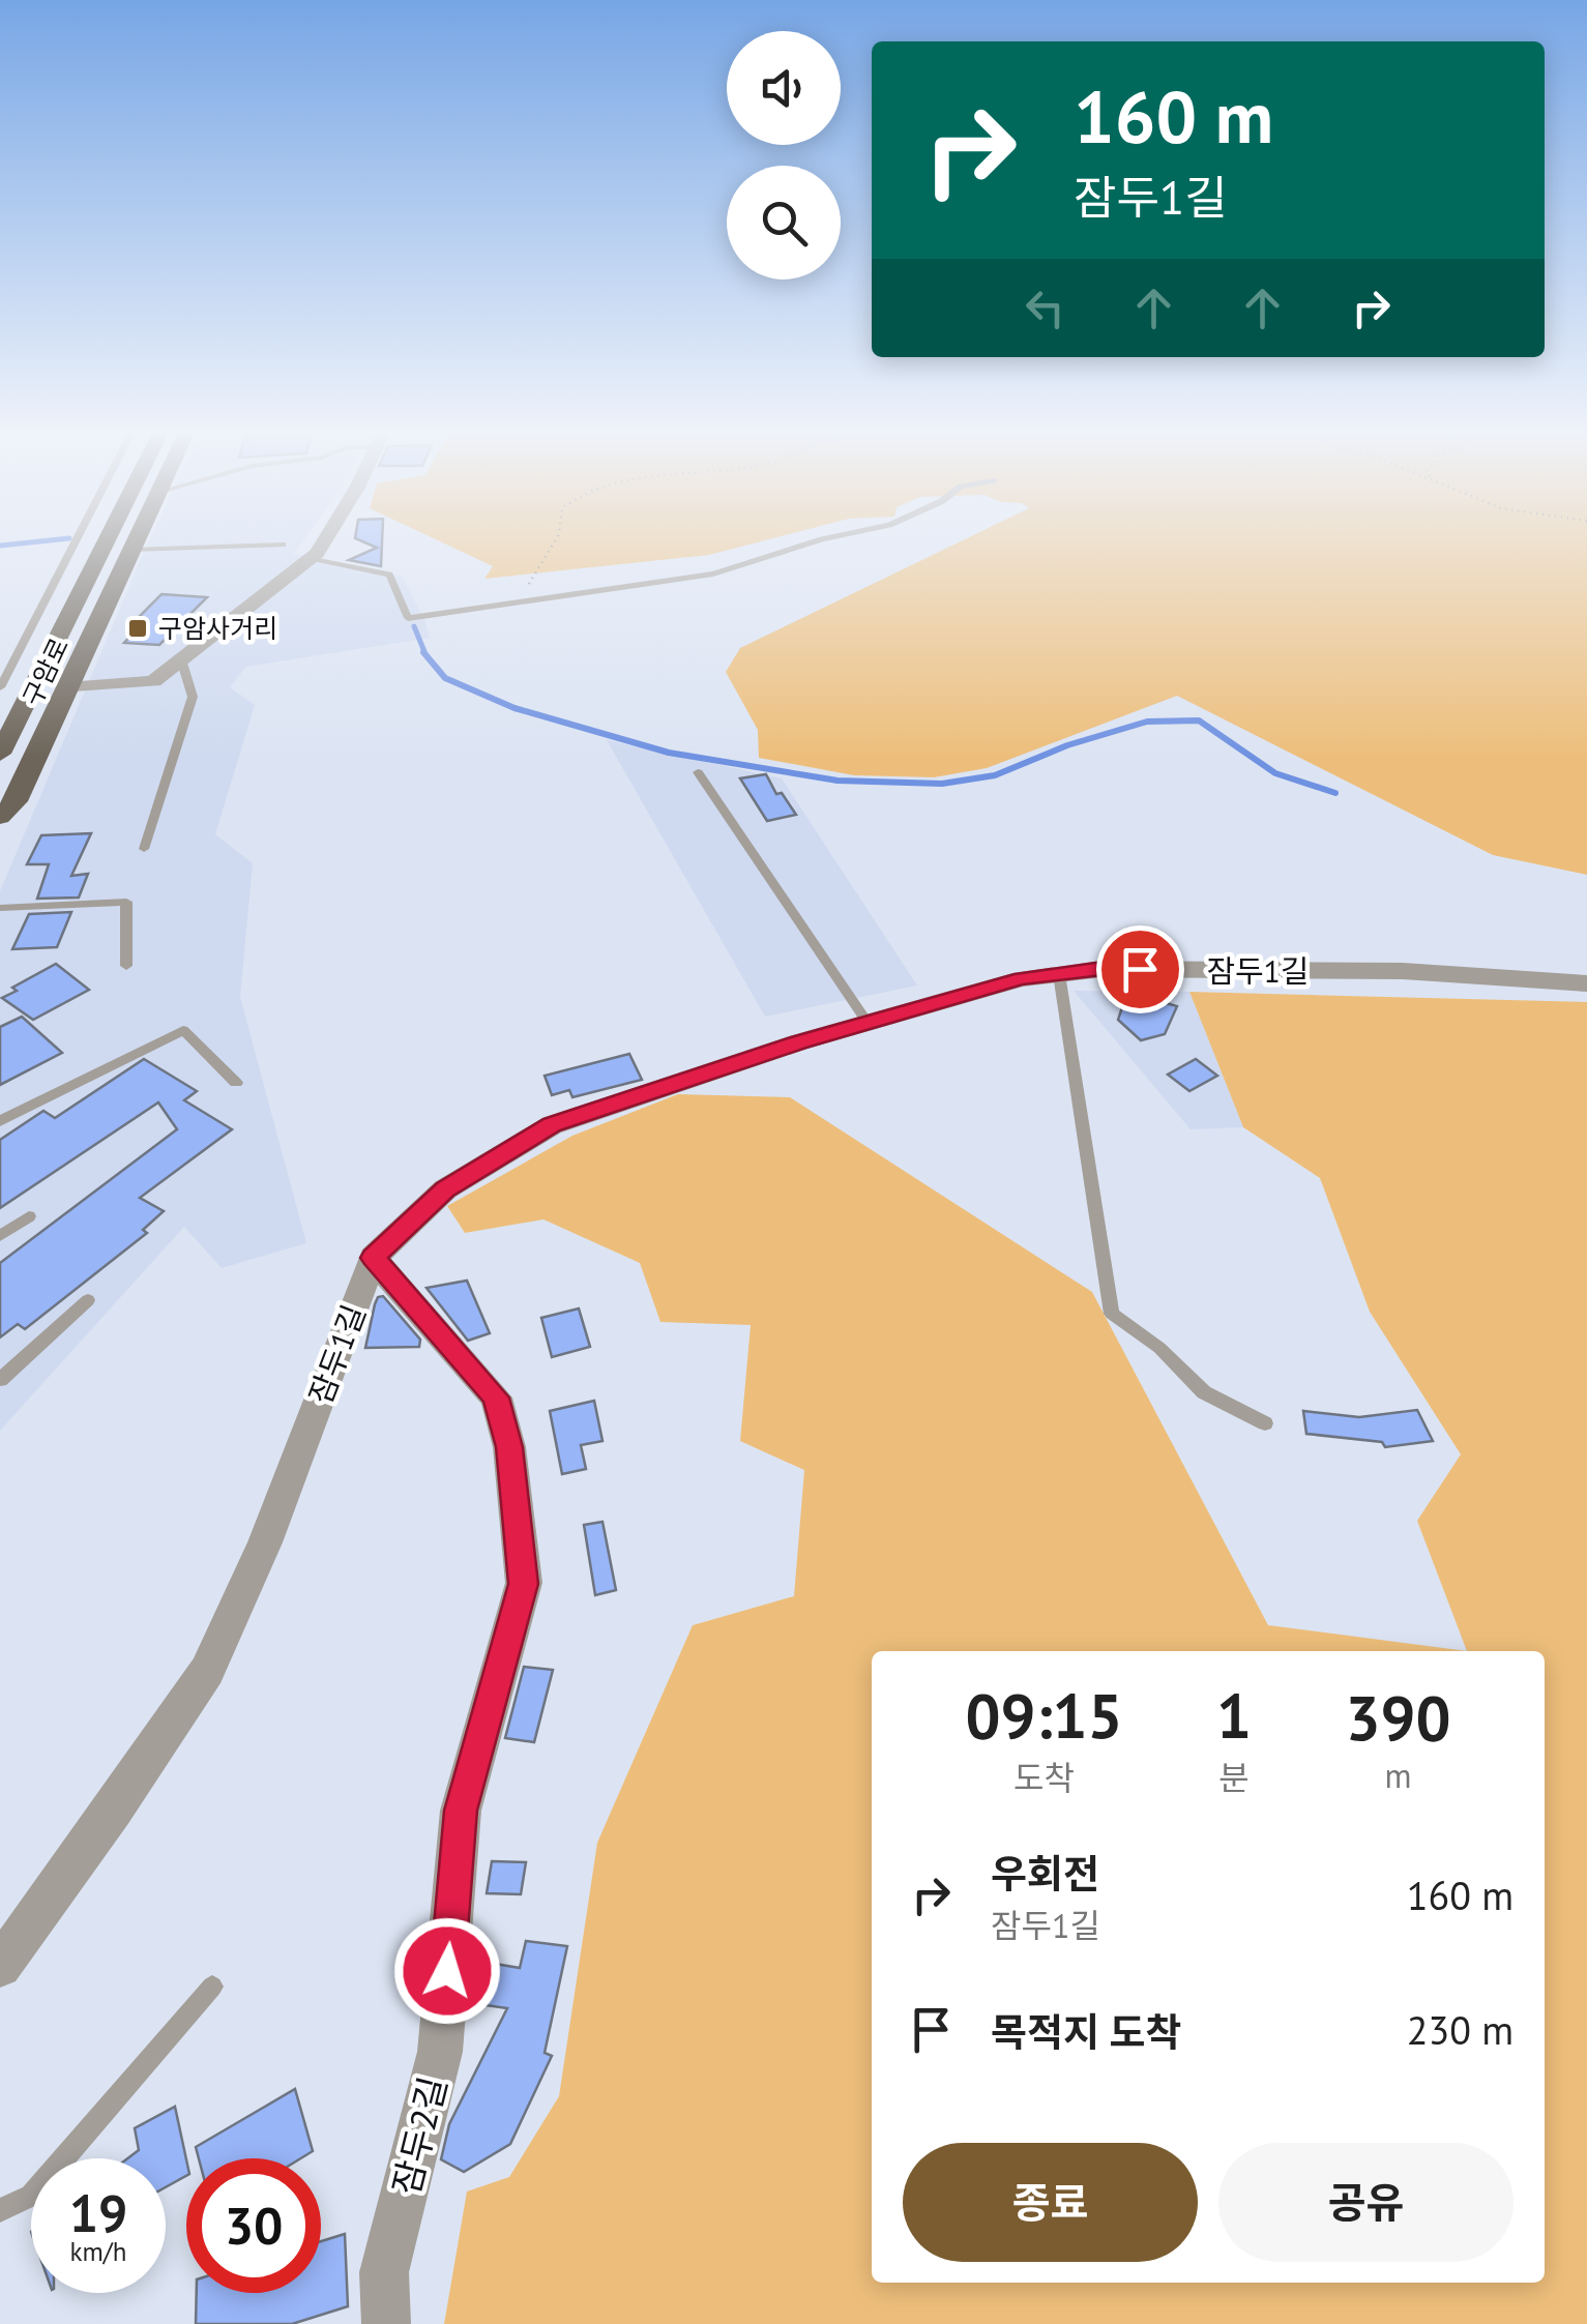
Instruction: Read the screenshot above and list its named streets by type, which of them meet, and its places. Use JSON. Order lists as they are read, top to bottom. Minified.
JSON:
{"streets":{"main road":["구암로"],"street":["잠두1길","잠두2길"]},"crossings":[["잠두1길","잠두2길"]],"places":{"transit":["구암사거리"]},"page":{"turn":["160 m","잠두1길"],"eta":["09:15","도착","1","분","390","m"],"list":[{"name":"우회전","note":"잠두1길","value":"160 m"},{"name":"목적지 도착","value":"230 m"}],"buttons":["종료","공유"],"speed":"19 km/h","limit":"30"}}
